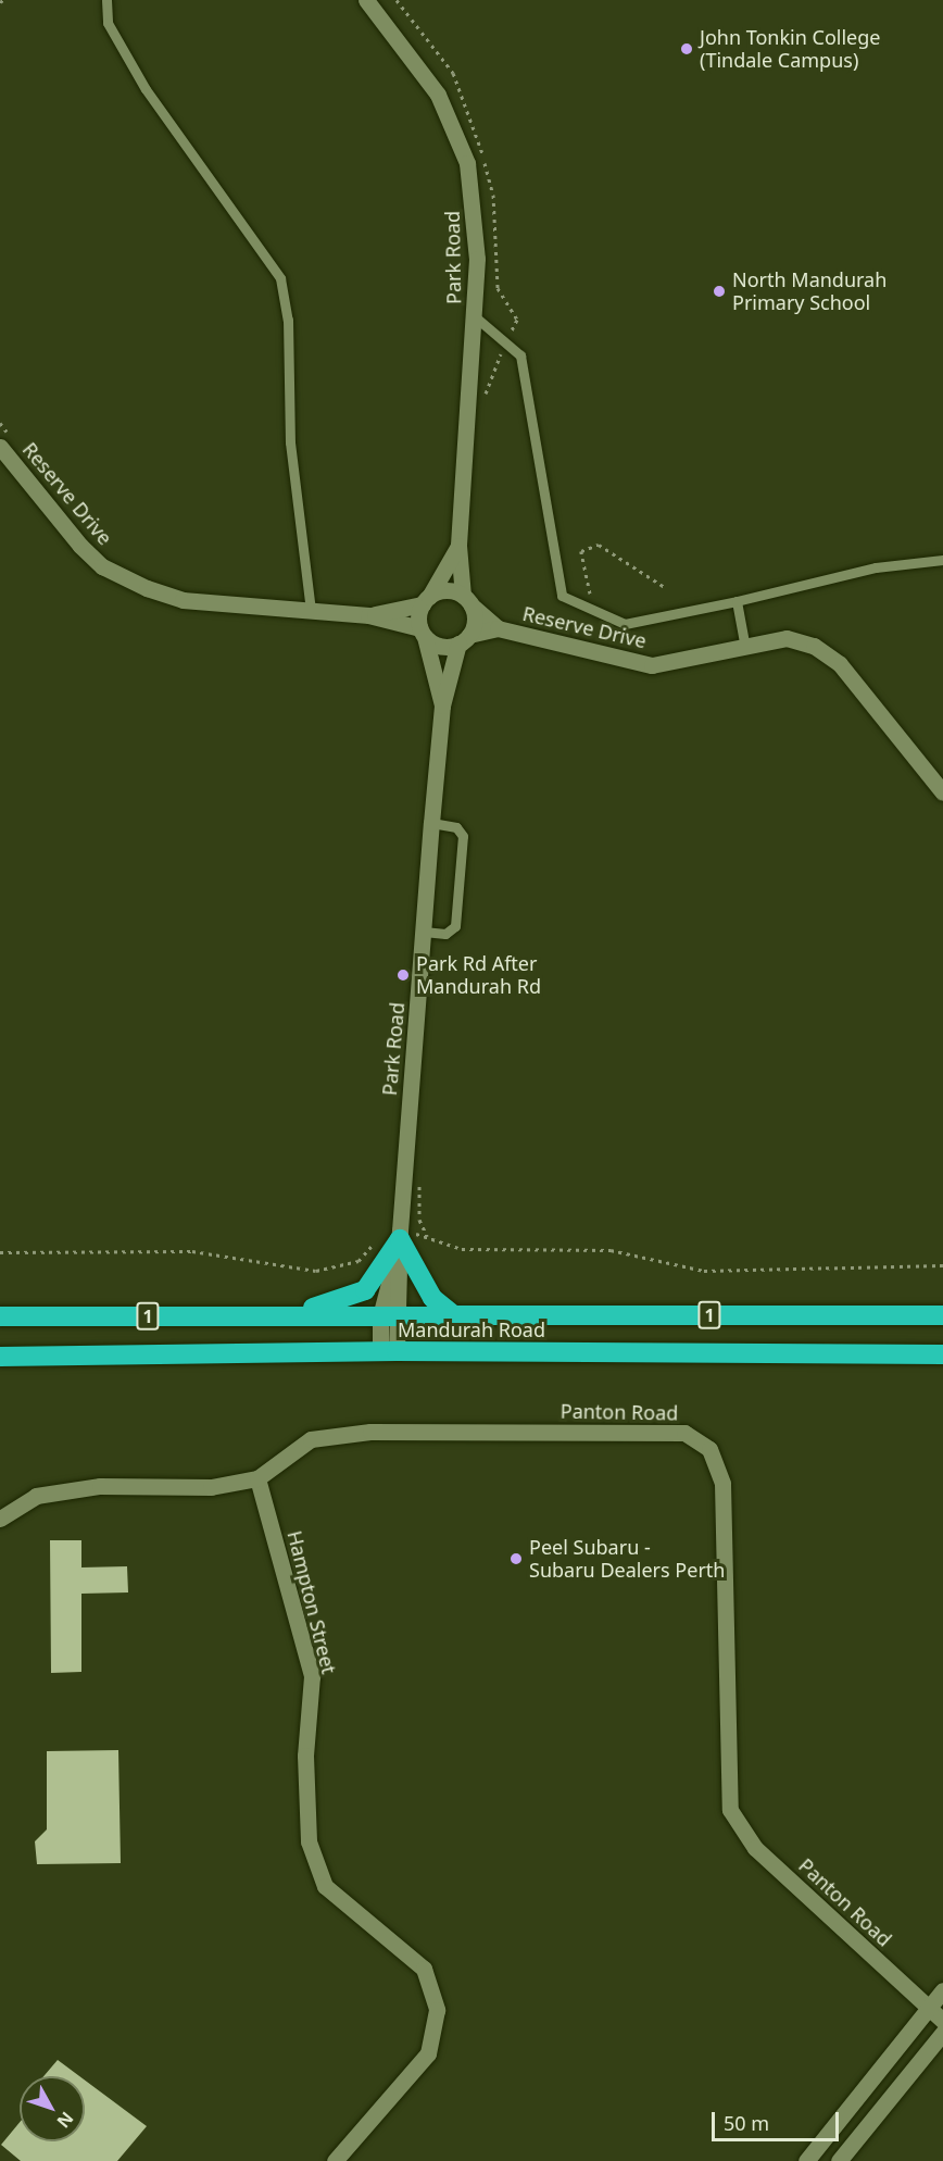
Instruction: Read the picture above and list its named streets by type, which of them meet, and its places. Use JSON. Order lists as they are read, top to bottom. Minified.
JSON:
{"streets":{"highway":["1","Mandurah Road"],"street":["Park Road","Reserve Drive","Panton Road","Hampton Street"]},"crossings":[["Park Road","Reserve Drive"],["Park Road","Mandurah Road"],["Panton Road","Hampton Street"]],"places":["John Tonkin College (Tindale Campus)","North Mandurah Primary School","Park Rd After Mandurah Rd","Peel Subaru - Subaru Dealers Perth"],"scale_bar":"50 m","north":"bottom right"}
